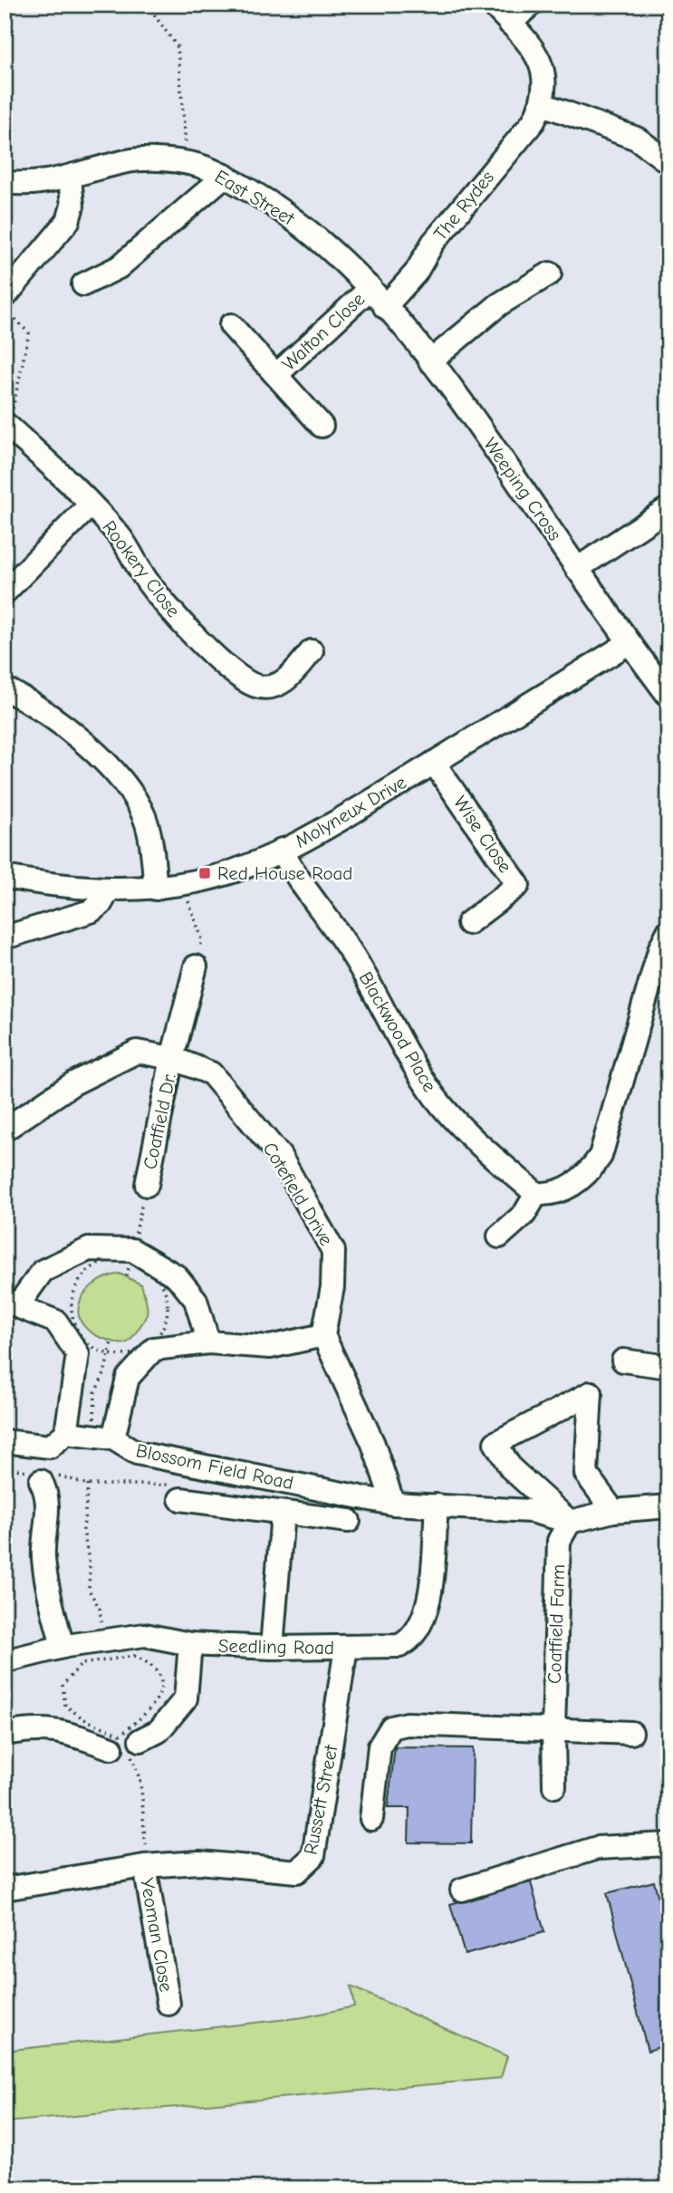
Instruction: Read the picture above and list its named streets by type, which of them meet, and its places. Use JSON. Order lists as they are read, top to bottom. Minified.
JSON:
{"streets":{"street":["East Street","The Rydes","Walton Close","Weeping Cross","Rookery Close","Molyneux Drive","Wise Close","Blackwood Place","Coatfield Dr.","Cotefield Drive","Blossom Field Road","Coatfield Farm","Seedling Road","Russett Street","Yeoman Close"]},"crossings":[["East Street","Walton Close"],["East Street","Weeping Cross"],["The Rydes","Weeping Cross"],["Walton Close","Weeping Cross"],["Weeping Cross","Molyneux Drive"],["Molyneux Drive","Wise Close"],["Molyneux Drive","Blackwood Place"],["Coatfield Dr.","Cotefield Drive"],["Seedling Road","Russett Street"],["Russett Street","Yeoman Close"]],"places":{"transit":["Red House Road"]}}
